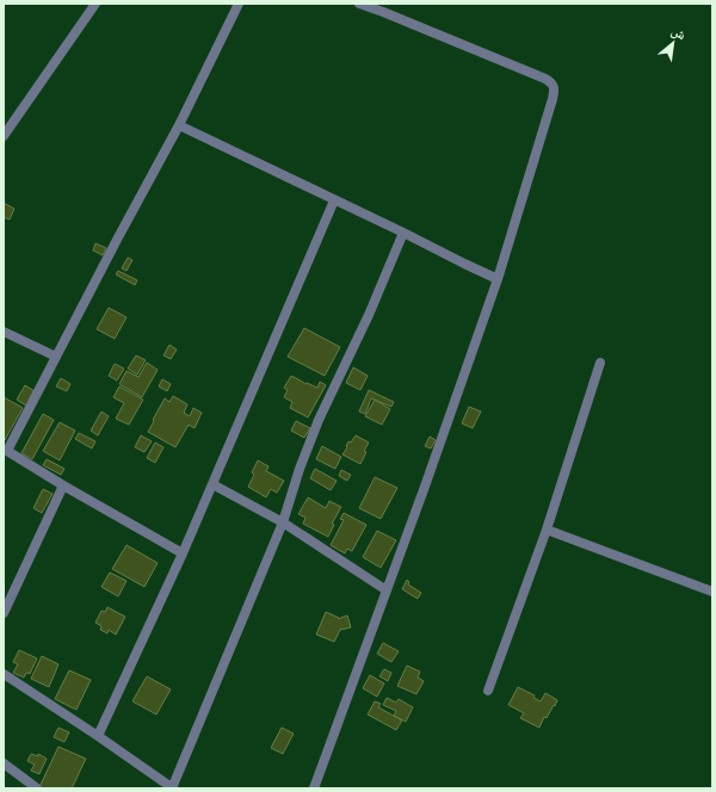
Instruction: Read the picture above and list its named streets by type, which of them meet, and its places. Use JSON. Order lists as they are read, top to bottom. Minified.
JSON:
{"north":"top right"}
